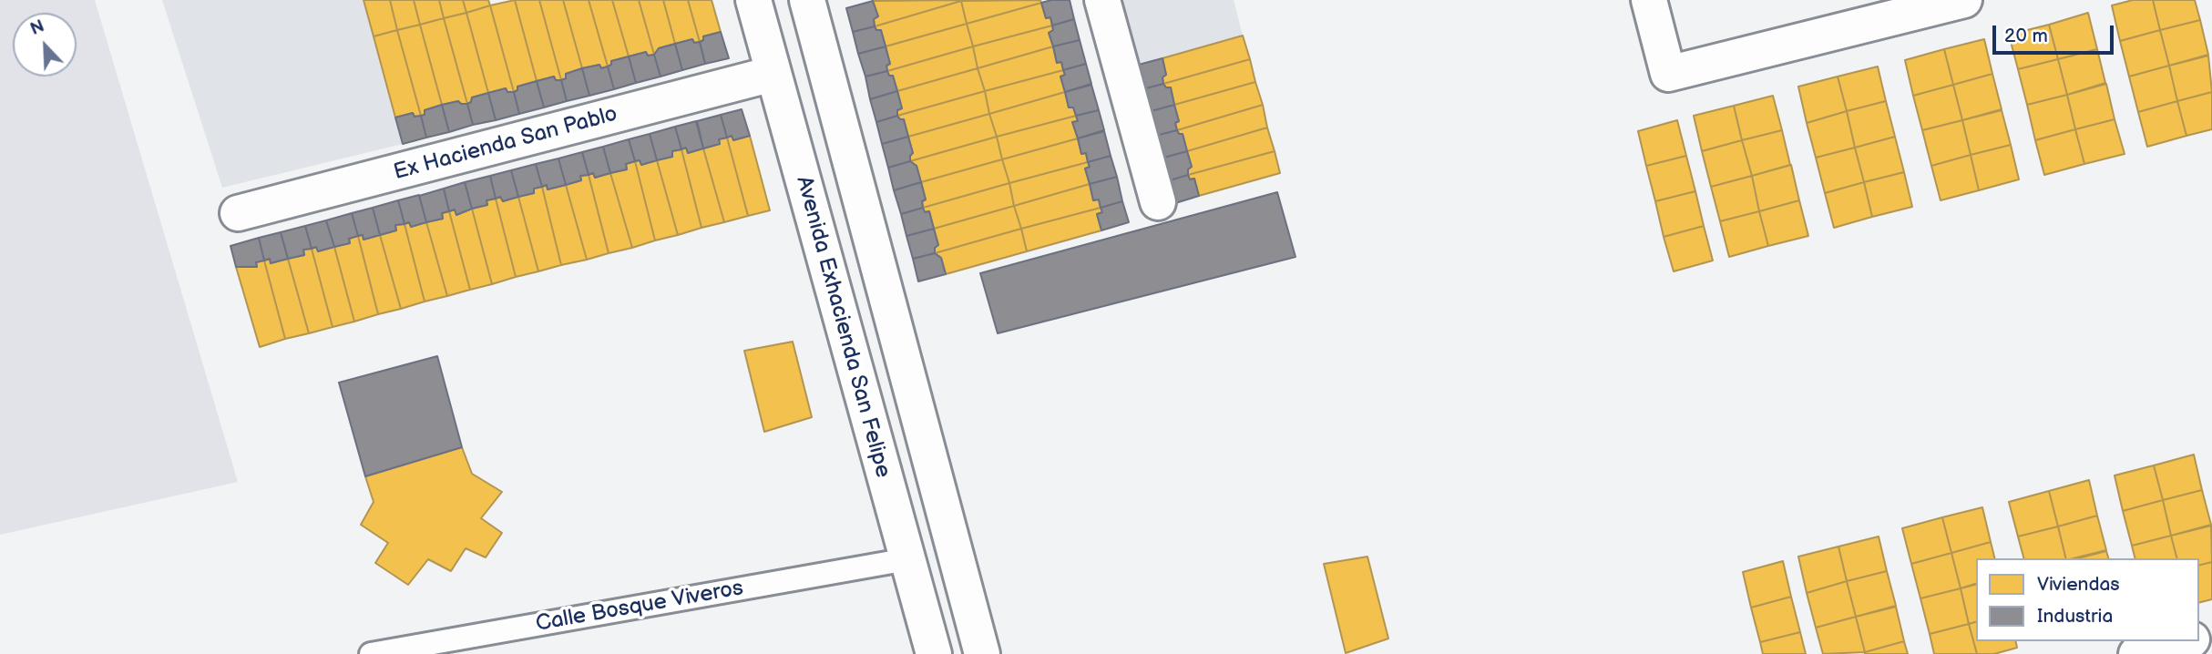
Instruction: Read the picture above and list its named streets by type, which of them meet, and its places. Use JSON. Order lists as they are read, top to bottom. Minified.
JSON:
{"streets":{"street":["Ex Hacienda San Pablo","Avenida Exhacienda San Felipe"],"lane":["Calle Bosque Viveros"]},"crossings":[["Ex Hacienda San Pablo","Avenida Exhacienda San Felipe"],["Avenida Exhacienda San Felipe","Calle Bosque Viveros"]],"legend":["Viviendas","Industria"],"scale_bar":"20 m","north":"top left"}
